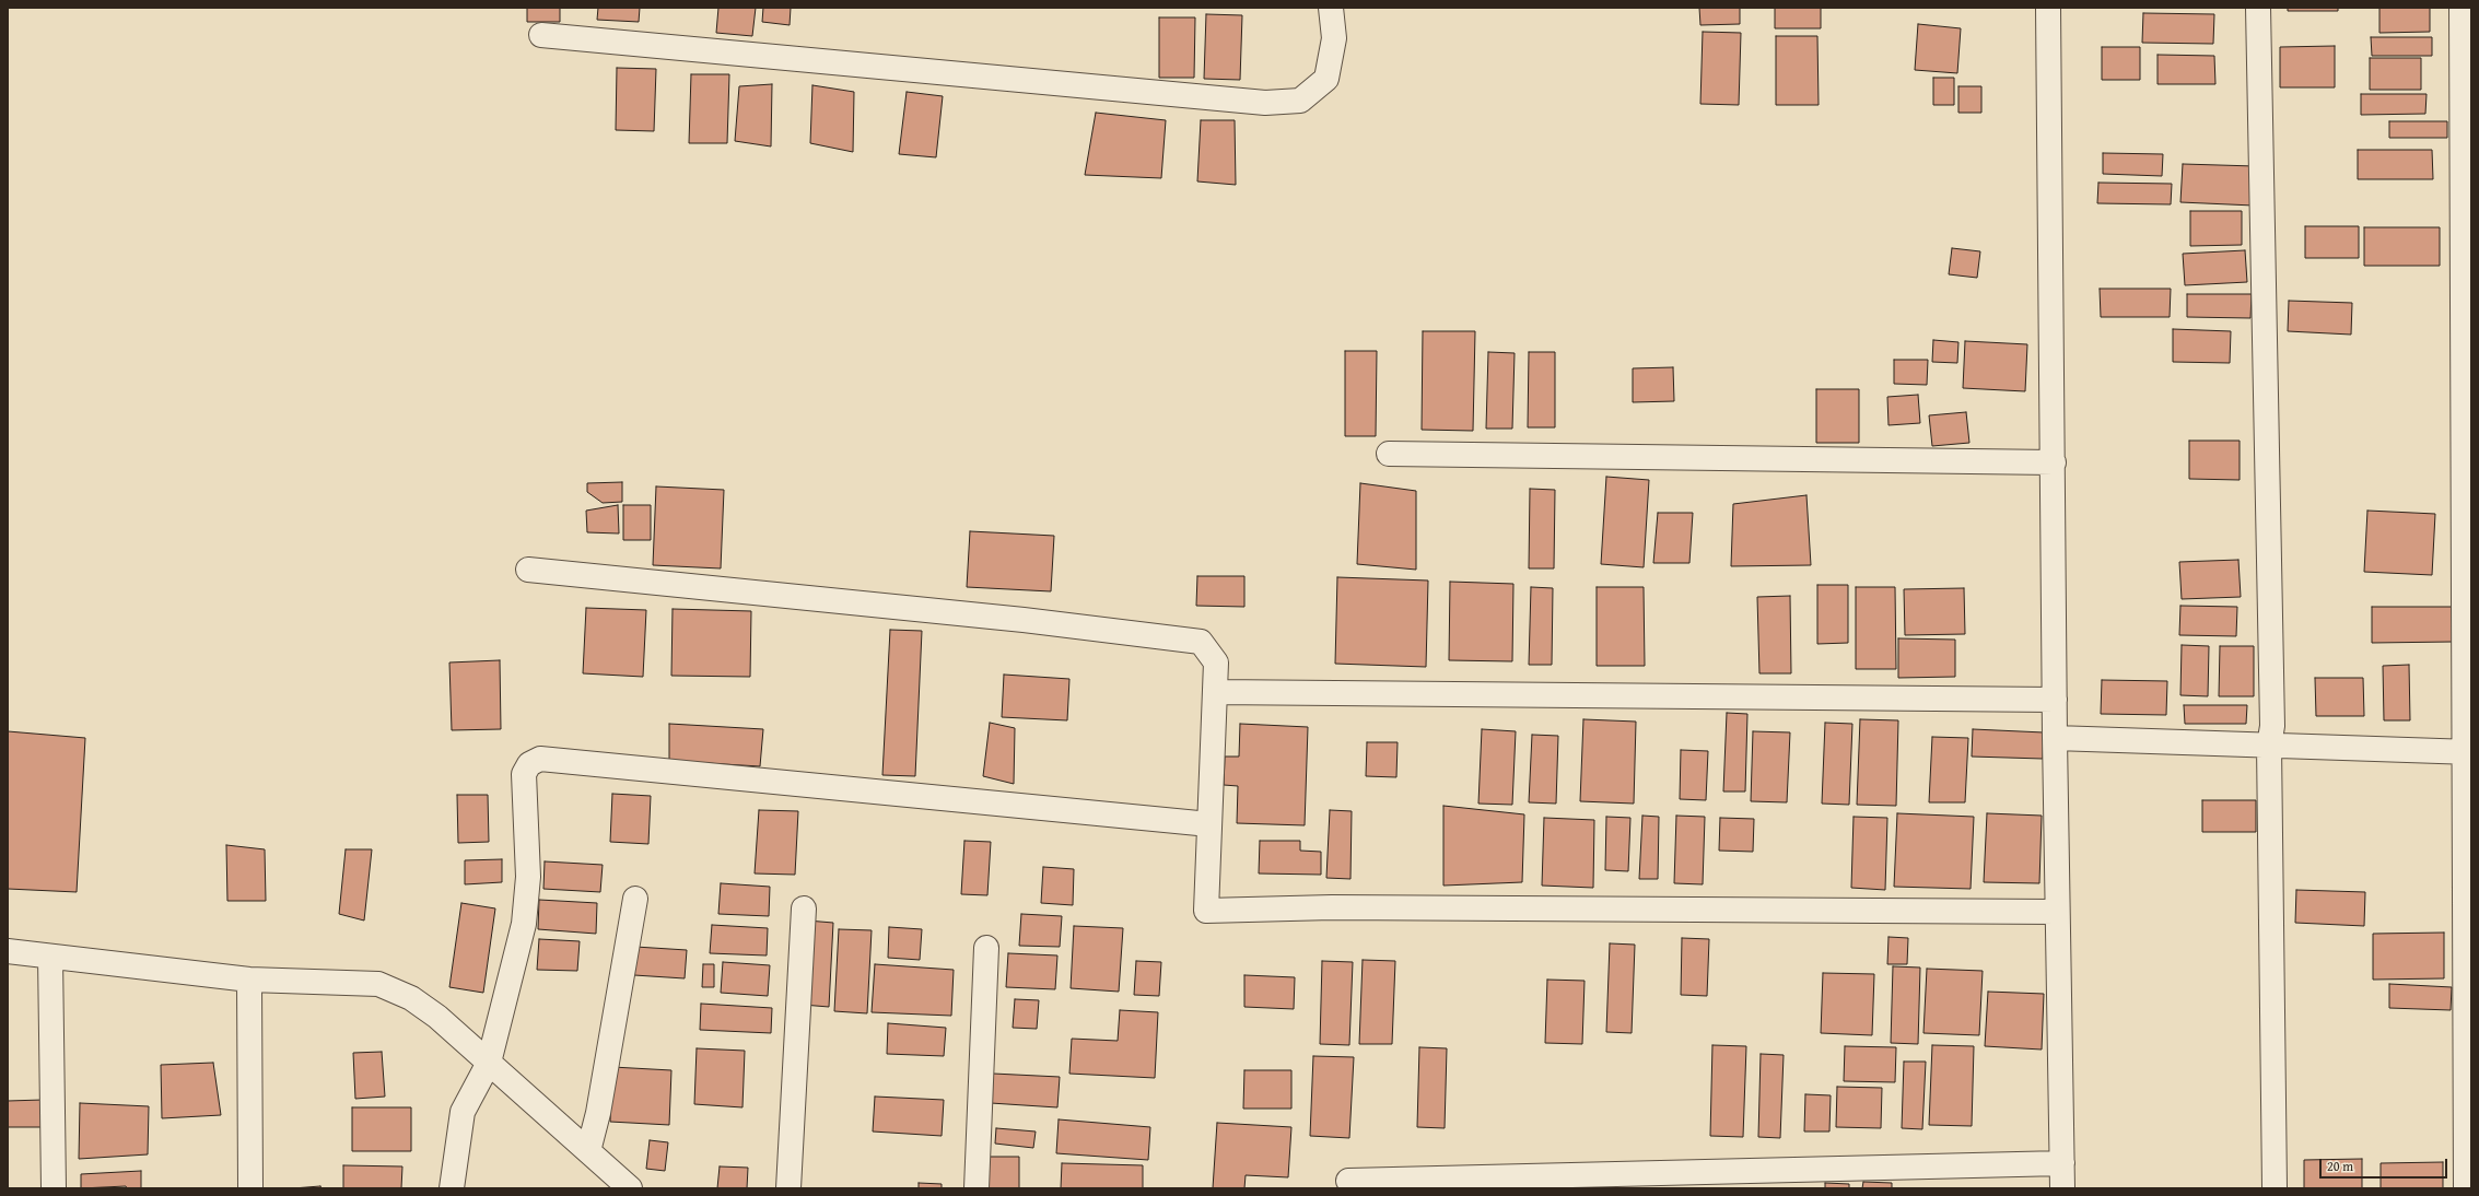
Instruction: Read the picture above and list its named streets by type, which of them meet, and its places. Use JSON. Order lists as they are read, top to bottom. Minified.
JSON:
{"scale_bar":"20 m"}
